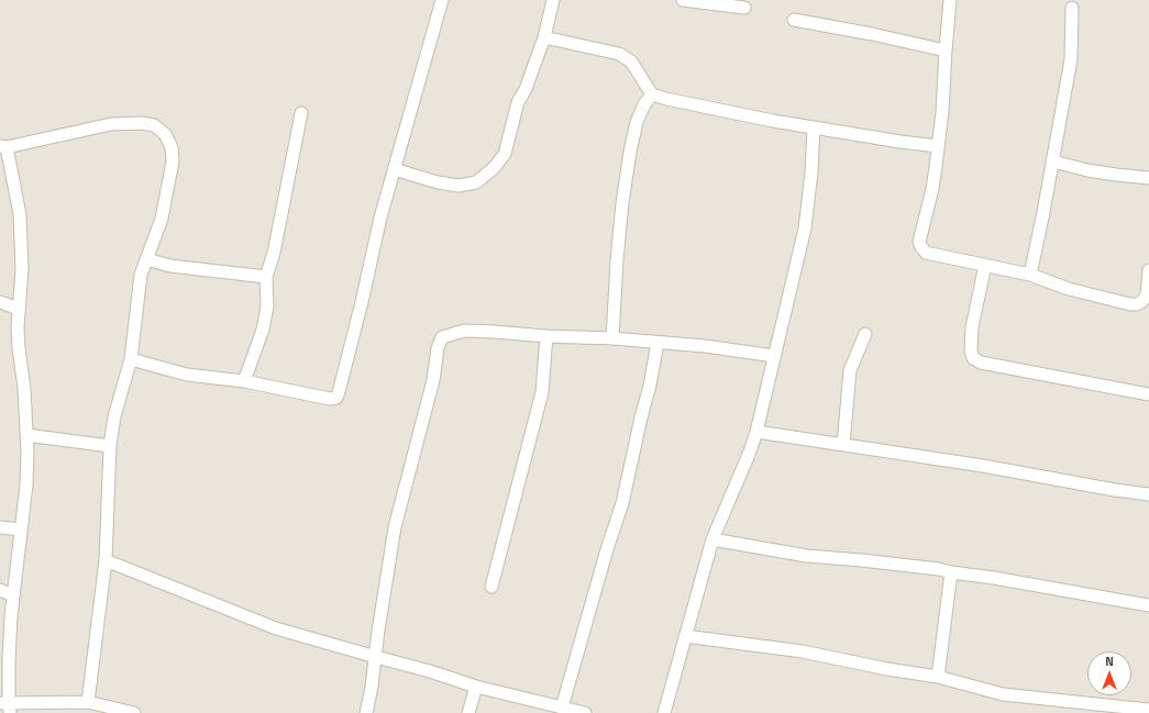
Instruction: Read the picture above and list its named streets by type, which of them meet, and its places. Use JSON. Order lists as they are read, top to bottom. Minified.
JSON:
{"north":"top"}
